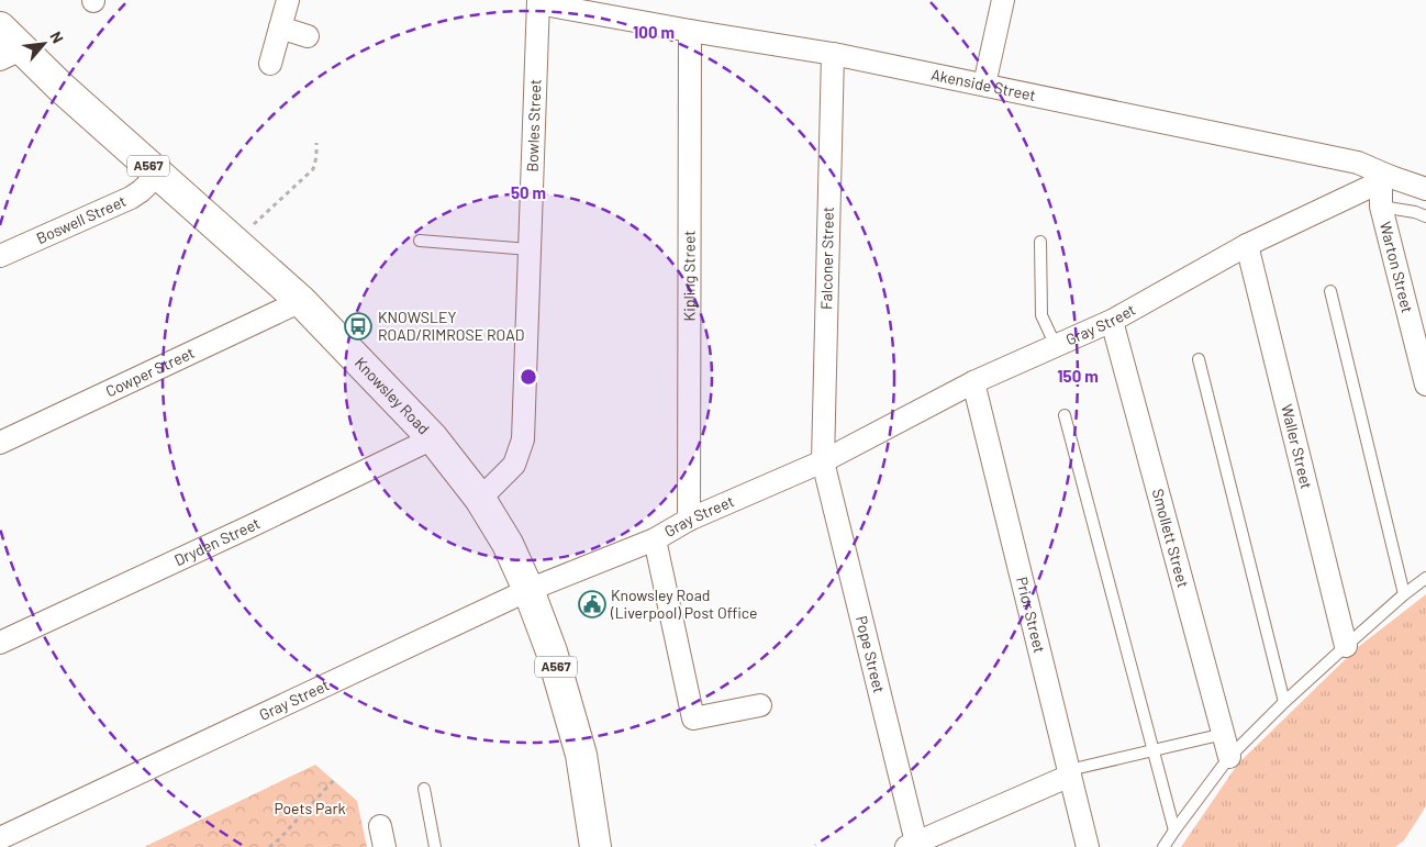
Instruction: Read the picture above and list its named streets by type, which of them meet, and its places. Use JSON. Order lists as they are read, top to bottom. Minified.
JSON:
{"streets":{"main road":["A567","Knowsley Road"],"street":["Akenside Street","Bowles Street","Boswell Street","Falconer Street","Warton Street","Kipling Street","Gray Street","Cowper Street","Waller Street","Smollett Street","Dryden Street","Prior Street","Pope Street"]},"crossings":[["Akenside Street","Bowles Street"],["Akenside Street","Falconer Street"],["Akenside Street","Warton Street"],["Akenside Street","Kipling Street"],["Akenside Street","Gray Street"],["Bowles Street","Knowsley Road"],["Boswell Street","Knowsley Road"],["Falconer Street","Gray Street"],["Falconer Street","Pope Street"],["Warton Street","Gray Street"],["Kipling Street","Gray Street"],["Gray Street","Knowsley Road"],["Gray Street","Waller Street"],["Gray Street","Smollett Street"],["Gray Street","Prior Street"],["Gray Street","Pope Street"],["Cowper Street","Knowsley Road"],["Knowsley Road","Dryden Street"]],"parks":["Poets Park"],"places":{"bus stop":["KNOWSLEY ROAD/RIMROSE ROAD"],"public building":["Knowsley Road (Liverpool) Post Office"]},"north":"top right","rings":["100 m","50 m","150 m"]}
